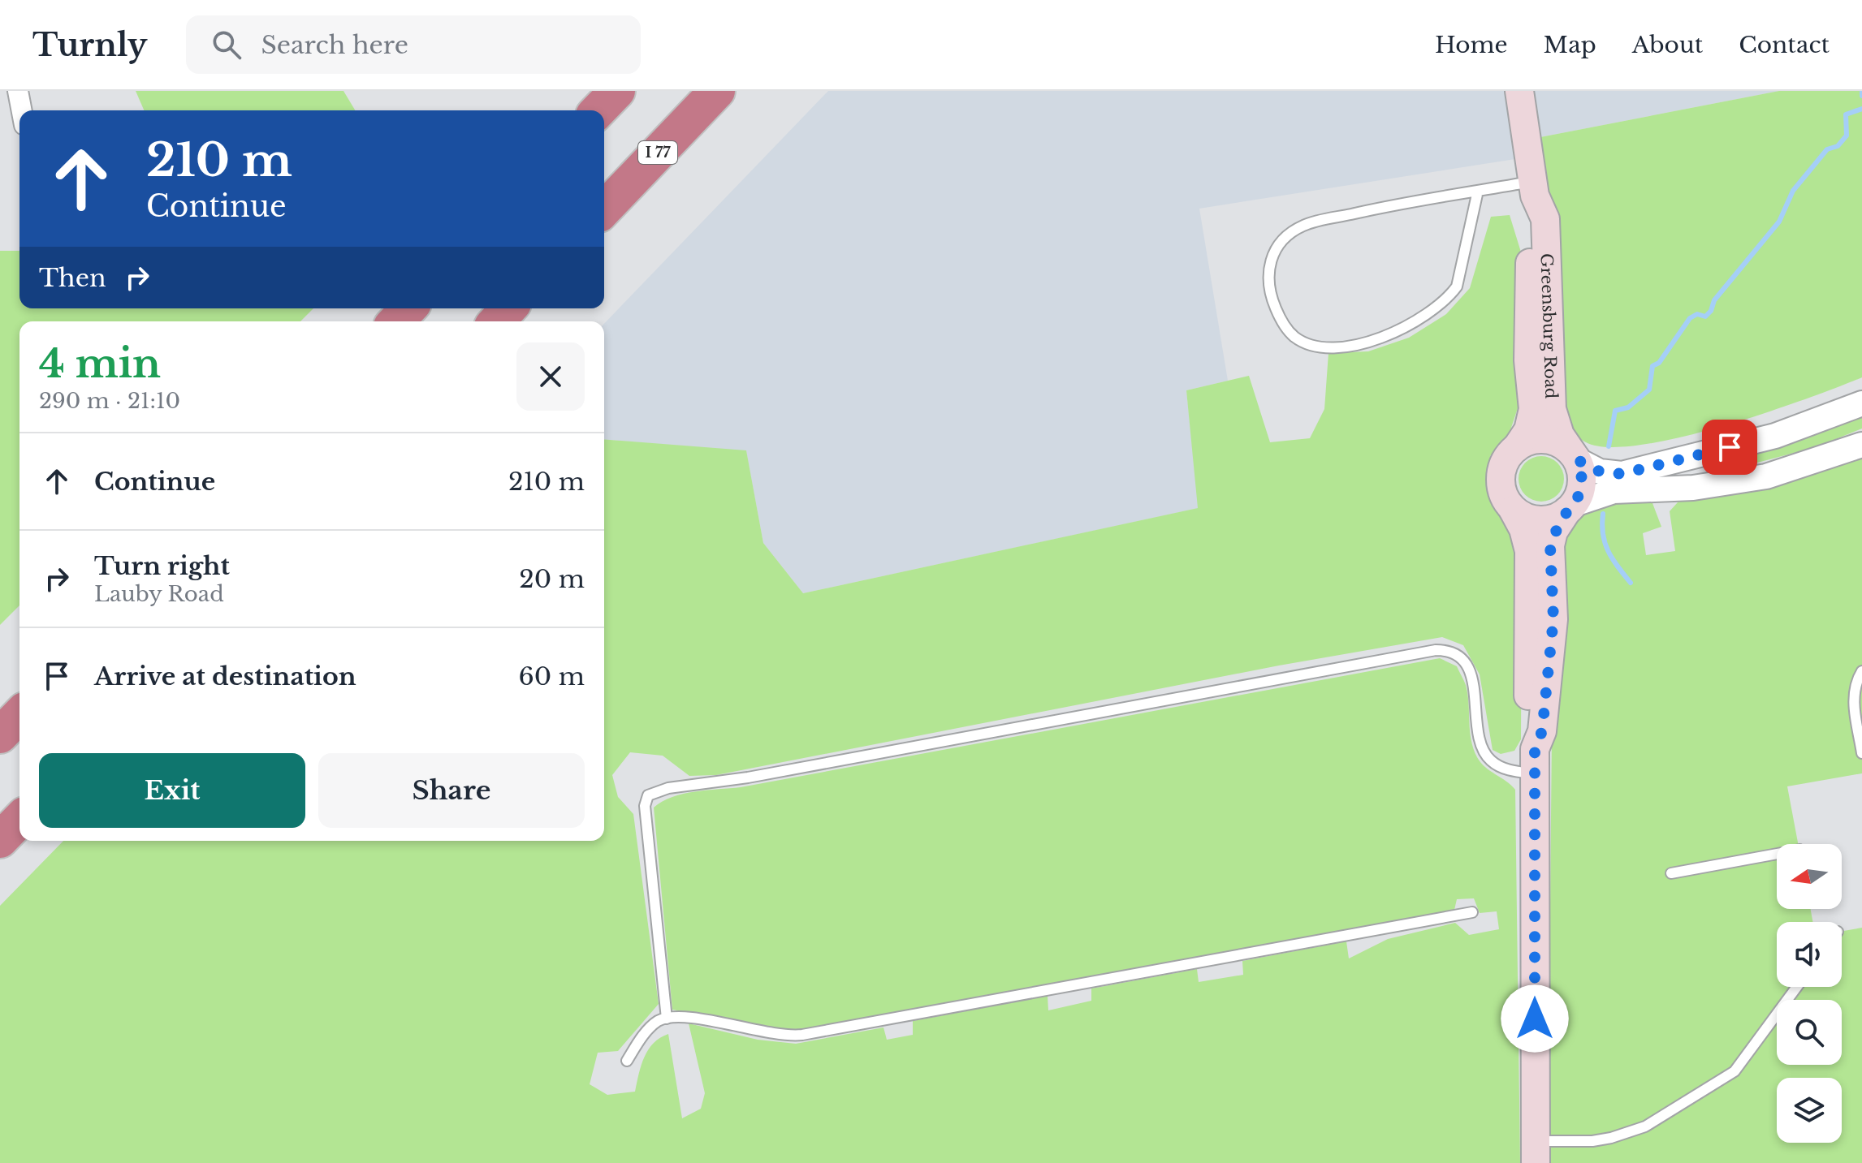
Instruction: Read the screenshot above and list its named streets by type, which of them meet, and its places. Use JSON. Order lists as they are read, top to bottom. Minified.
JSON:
{"streets":{"highway":["I 77"],"main road":["Greensburg Road"]},"north":"left","page":{"header":"Turnly","search":"Search here","nav":["Home","Map","About","Contact"],"turn":["210 m","Continue"],"then":"Then","heading":["4 min","290 m · 21:10"],"list":[{"name":"Continue","value":"210 m"},{"name":"Turn right","note":"Lauby Road","value":"20 m"},{"name":"Arrive at destination","value":"60 m"}],"buttons":["Exit","Share"]}}
